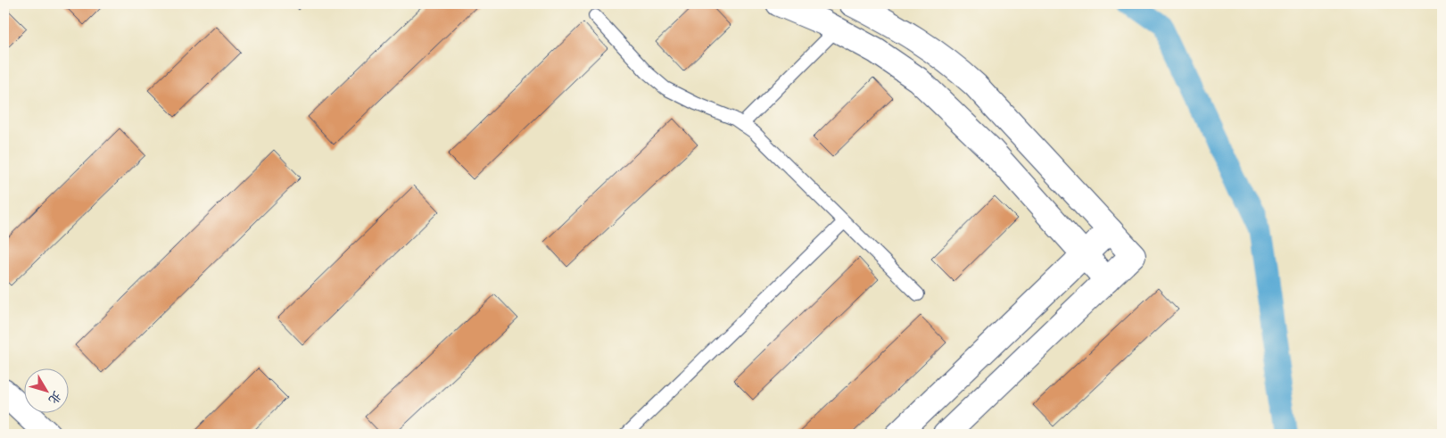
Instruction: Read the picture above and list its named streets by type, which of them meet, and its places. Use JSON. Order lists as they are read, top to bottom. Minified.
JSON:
{"north":"bottom right"}
